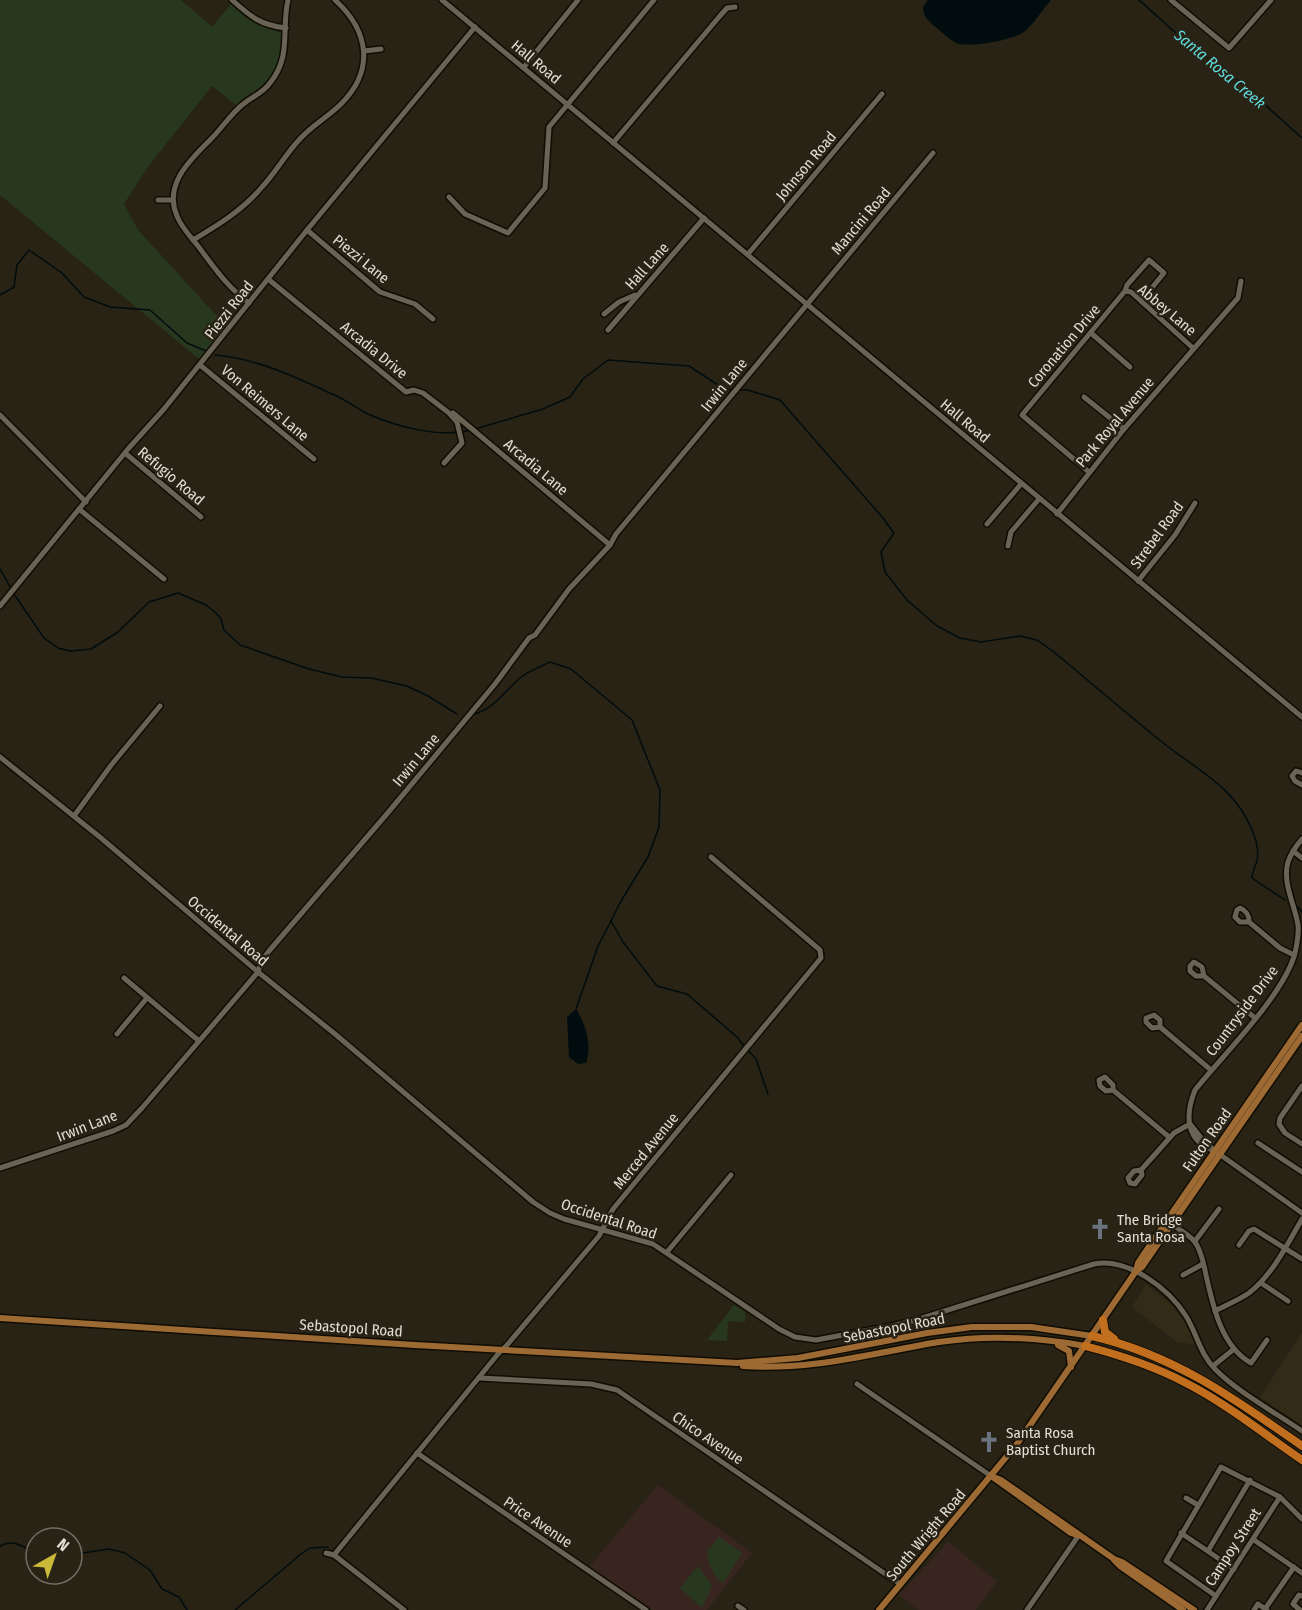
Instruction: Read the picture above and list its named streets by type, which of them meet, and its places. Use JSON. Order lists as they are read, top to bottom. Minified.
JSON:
{"streets":{"main road":["Fulton Road","Sebastopol Road","South Wright Road"],"street":["Hall Road","Johnson Road","Mancini Road","Piezzi Lane","Hall Lane","Piezzi Road","Abbey Lane","Coronation Drive","Arcadia Drive","Irwin Lane","Von Reimers Lane","Park Royal Avenue","Arcadia Lane","Refugio Road","Strebel Road","Occidental Road","Countryside Drive","Merced Avenue","Chico Avenue","Price Avenue","Campoy Street"]},"crossings":[["Hall Road","Johnson Road"],["Hall Road","Mancini Road"],["Hall Road","Hall Lane"],["Hall Road","Piezzi Road"],["Hall Road","Irwin Lane"],["Hall Road","Park Royal Avenue"],["Hall Road","Strebel Road"],["Mancini Road","Irwin Lane"],["Piezzi Lane","Piezzi Road"],["Piezzi Road","Arcadia Drive"],["Piezzi Road","Von Reimers Lane"],["Piezzi Road","Refugio Road"],["Abbey Lane","Coronation Drive"],["Abbey Lane","Park Royal Avenue"],["Coronation Drive","Park Royal Avenue"],["Irwin Lane","Arcadia Lane"],["Irwin Lane","Occidental Road"],["Occidental Road","Fulton Road"],["Occidental Road","Merced Avenue"],["Fulton Road","Sebastopol Road"],["Fulton Road","South Wright Road"],["Merced Avenue","Sebastopol Road"],["Merced Avenue","Chico Avenue"],["Merced Avenue","Price Avenue"],["Chico Avenue","South Wright Road"]],"water":["Santa Rosa Creek"],"places":{"church":["The Bridge Santa Rosa","Santa Rosa Baptist Church"]},"north":"top right"}
